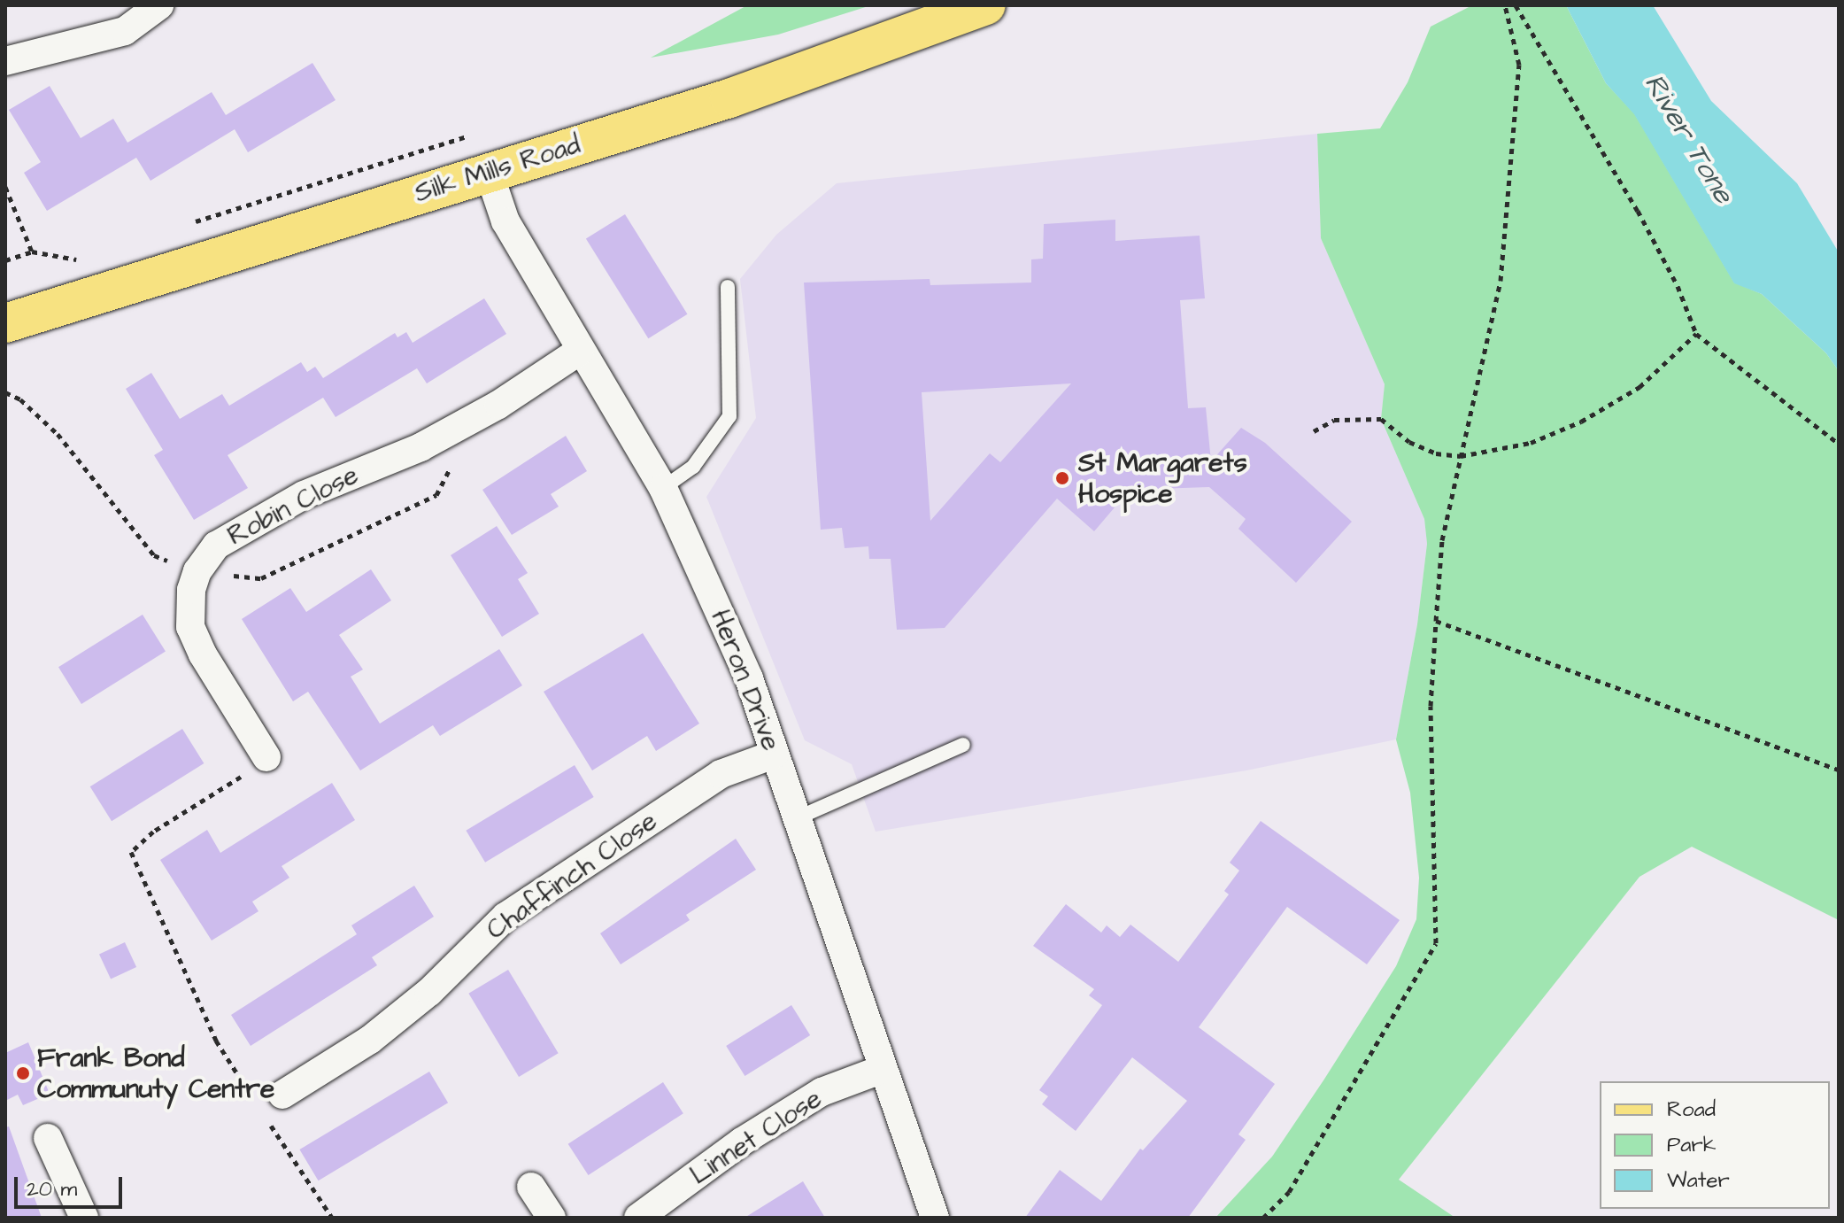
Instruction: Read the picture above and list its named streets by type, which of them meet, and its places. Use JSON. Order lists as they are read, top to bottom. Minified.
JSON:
{"streets":{"main road":["Silk Mills Road"],"street":["Robin Close","Heron Drive","Chaffinch Close","Linnet Close"]},"crossings":[["Silk Mills Road","Heron Drive"],["Robin Close","Heron Drive"],["Heron Drive","Chaffinch Close"],["Heron Drive","Linnet Close"]],"water":["River Tone"],"places":["St Margarets Hospice","Frank Bond Communuty Centre"],"legend":["Road","Park","Water"],"scale_bar":"20 m"}
